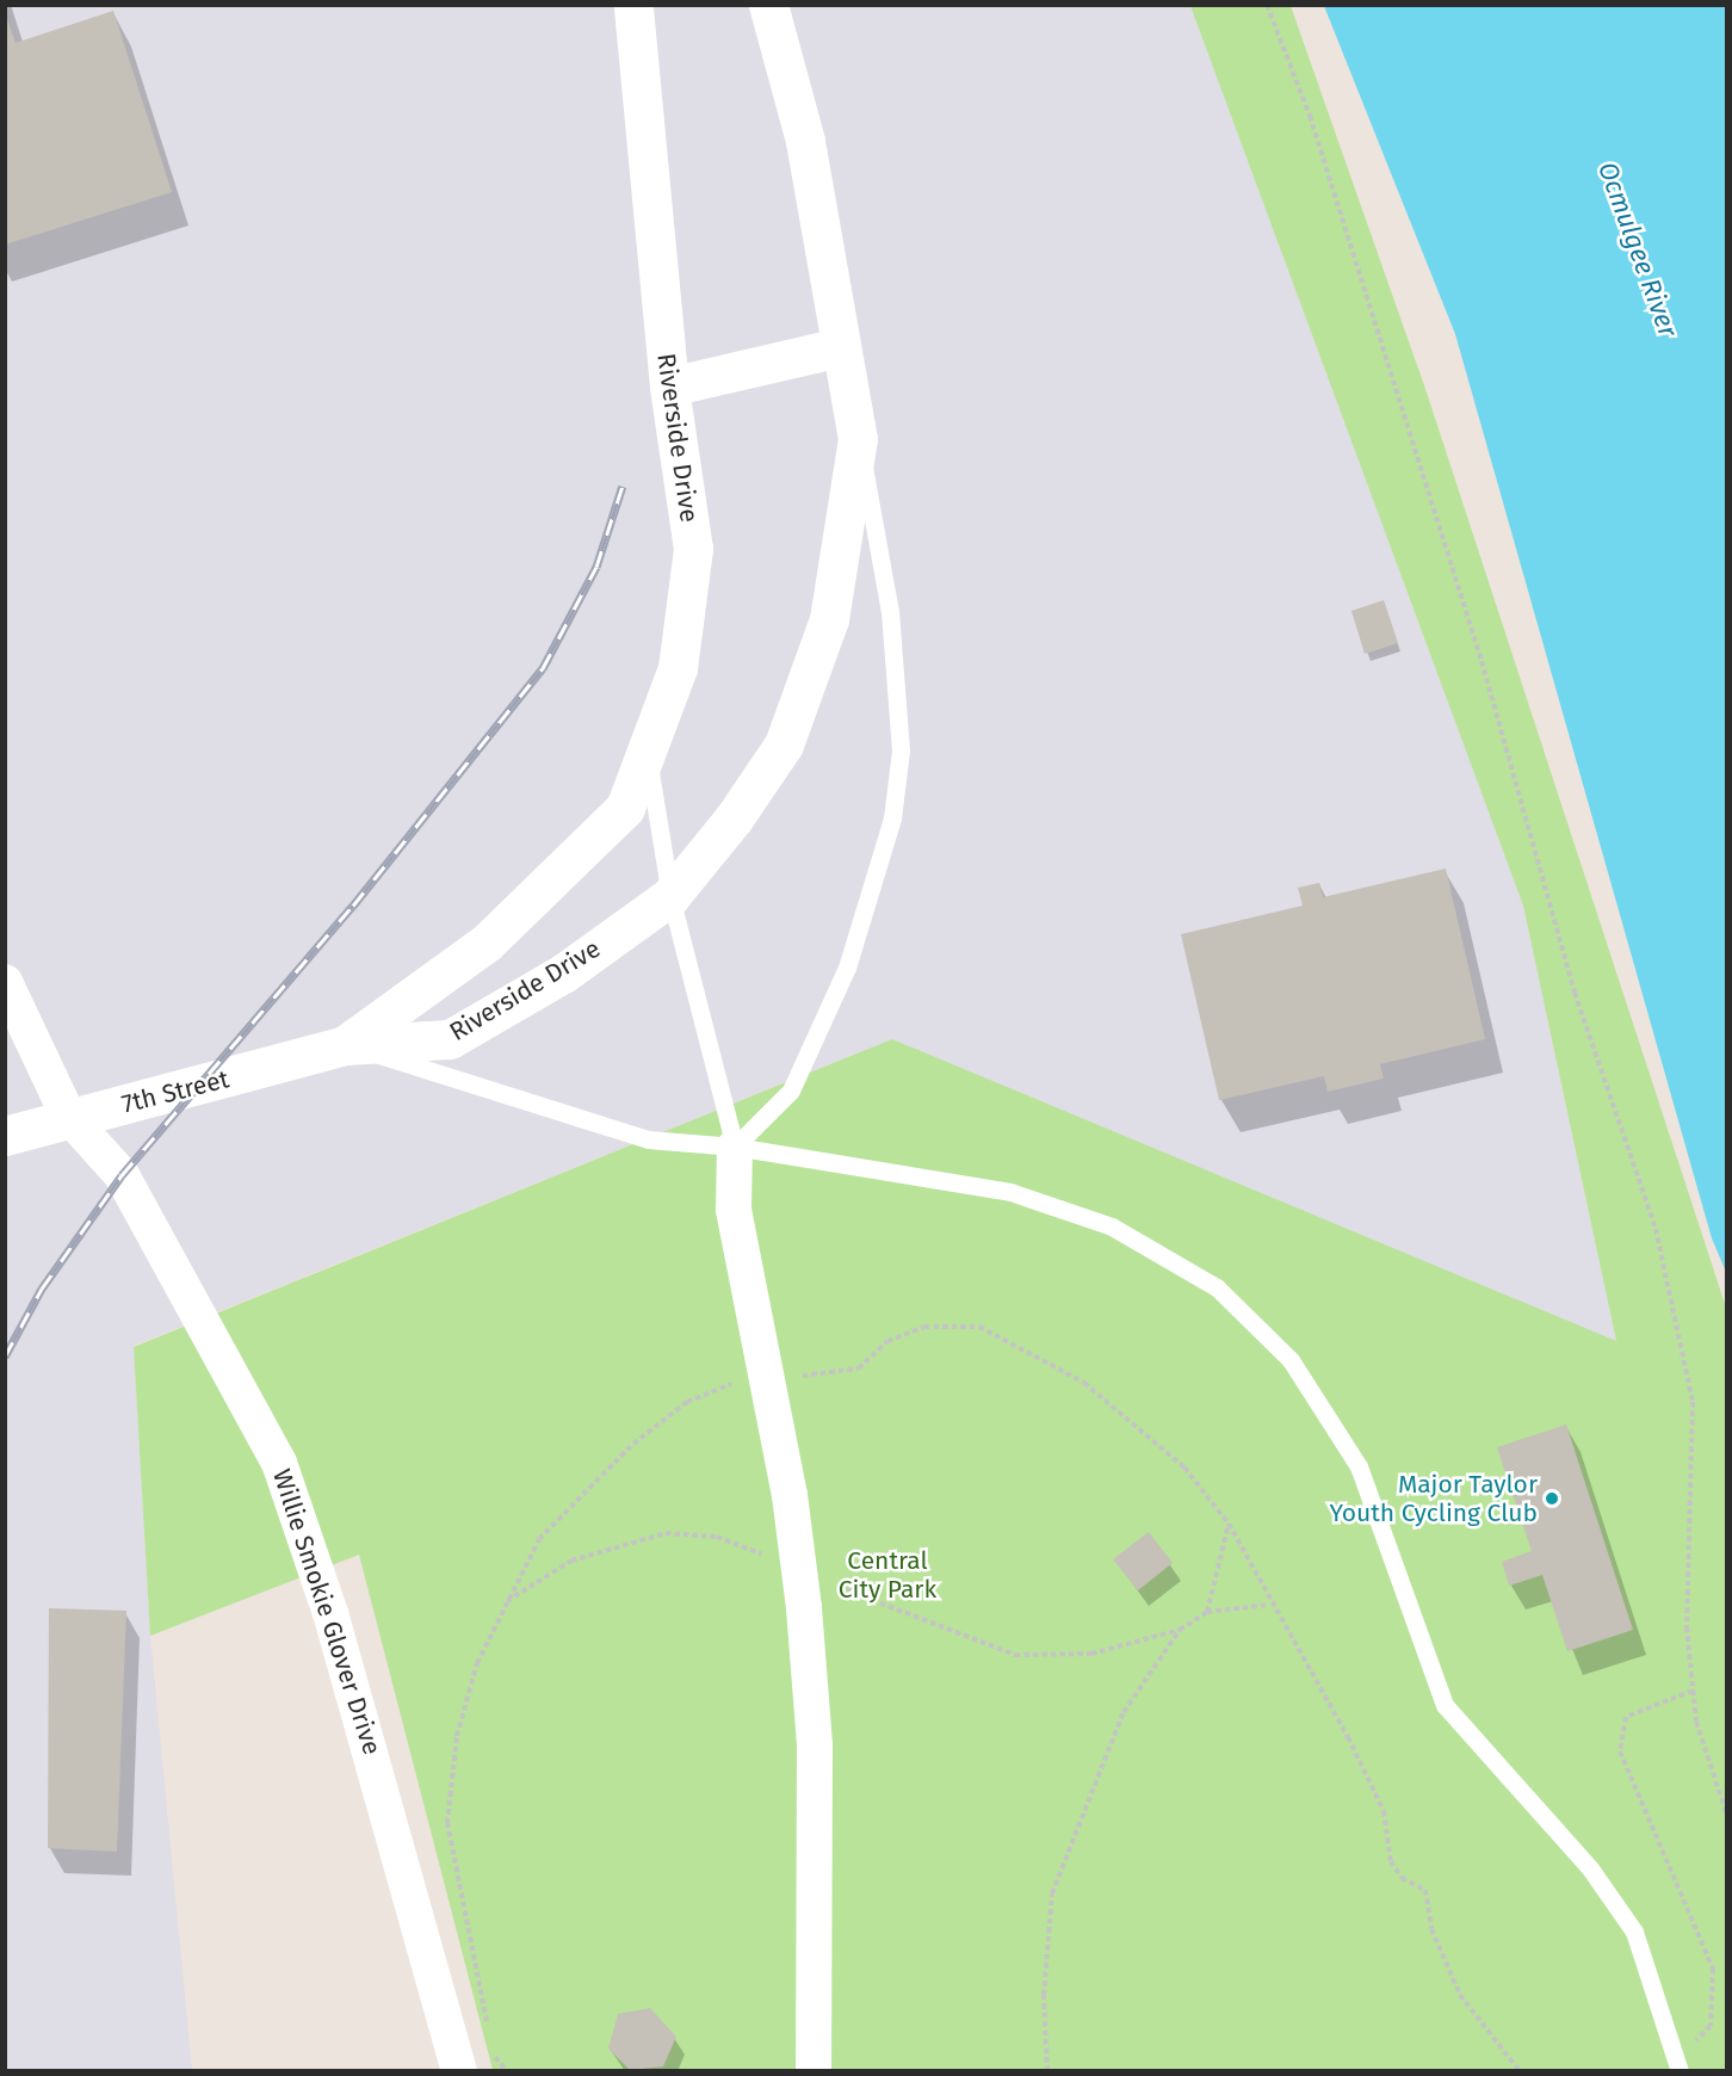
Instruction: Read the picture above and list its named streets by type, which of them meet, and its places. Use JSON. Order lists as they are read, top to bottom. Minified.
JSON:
{"streets":{"street":["Riverside Drive","7th Street","Willie Smokie Glover Drive"]},"crossings":[["Riverside Drive","7th Street"],["7th Street","Willie Smokie Glover Drive"]],"water":["Ocmulgee River"],"parks":["Central City Park"],"places":["Major Taylor Youth Cycling Club"]}
